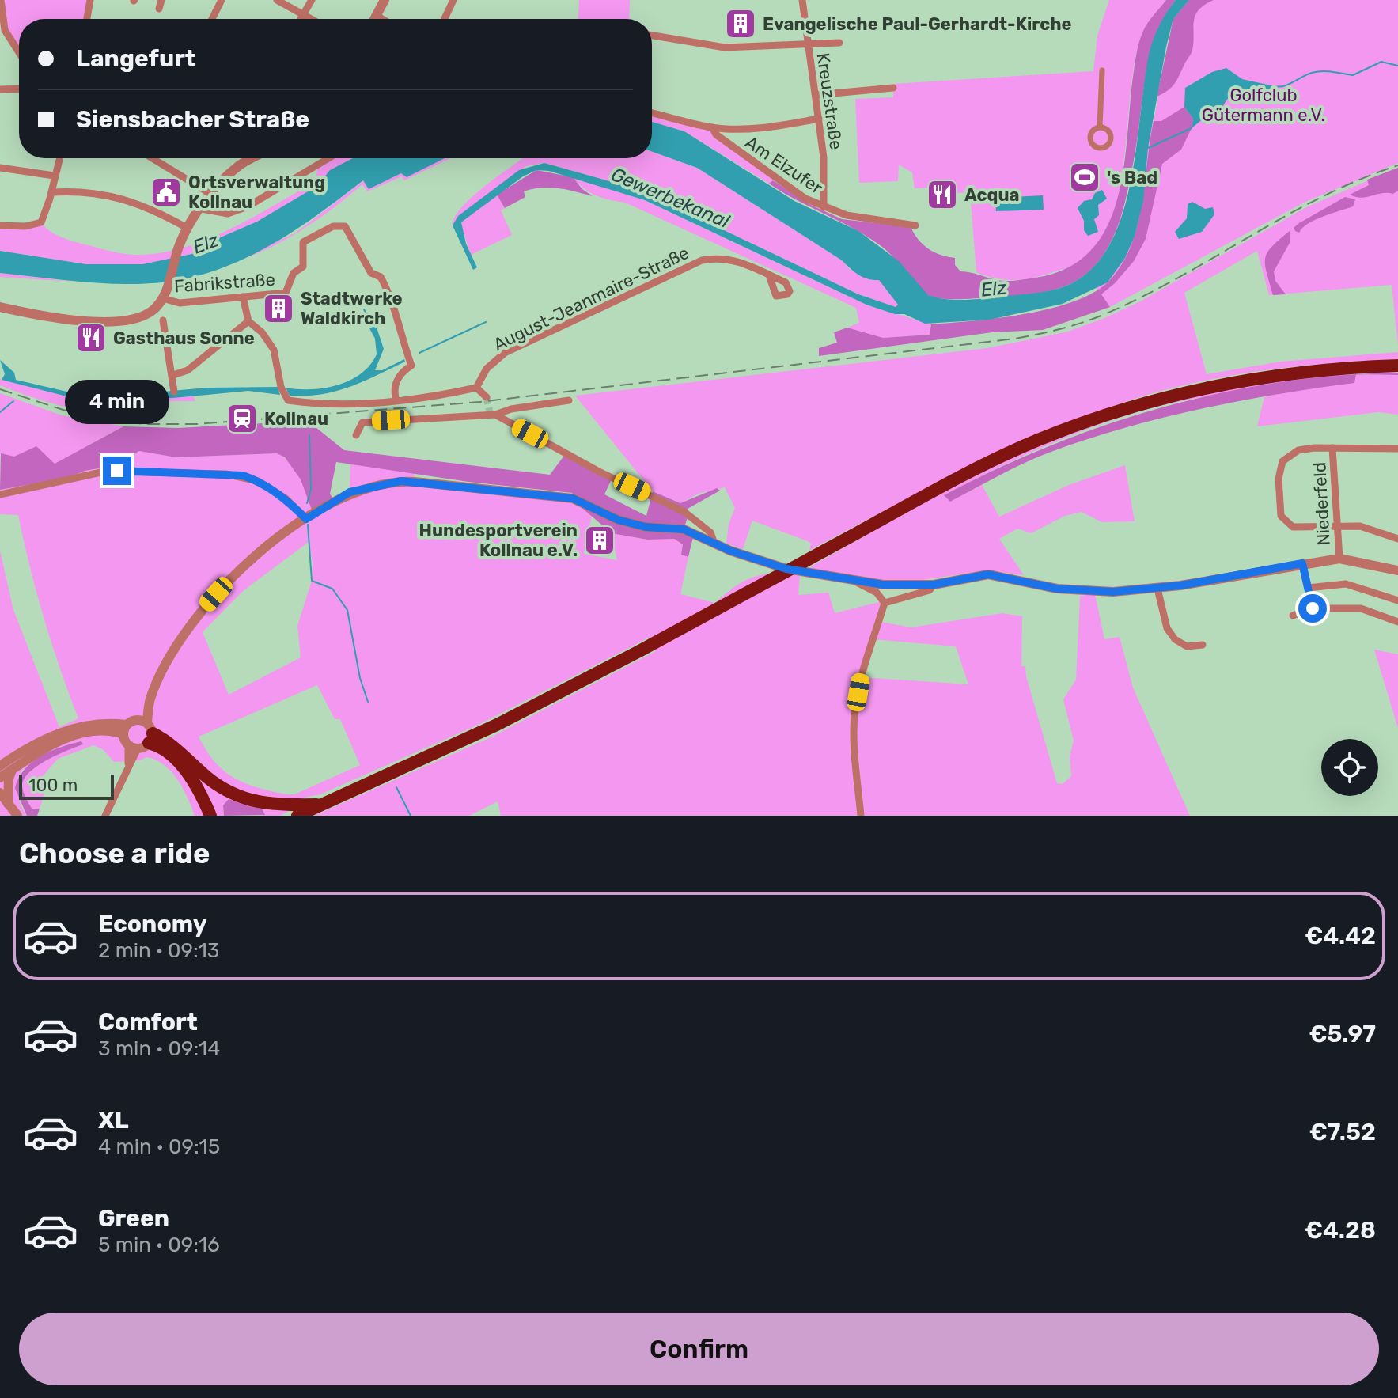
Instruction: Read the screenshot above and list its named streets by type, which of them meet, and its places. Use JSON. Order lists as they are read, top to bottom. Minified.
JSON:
{"streets":{"street":["Kreuzstraße","Am Elzufer","Fabrikstraße","August-Jeanmaire-Straße","Niederfeld"]},"crossings":[["Kreuzstraße","Am Elzufer"]],"water":["Gewerbekanal","Elz"],"parks":["Golfclub Gütermann e.V."],"places":{"building":["Evangelische Paul-Gerhardt-Kirche","Stadtwerke Waldkirch","Hundesportverein Kollnau e.V."],"sports":["'s Bad"],"public building":["Ortsverwaltung Kollnau"],"restaurant":["Acqua","Gasthaus Sonne"],"station":["Kollnau"]},"scale_bar":"100 m","page":{"banner":["Langefurt","Siensbacher Straße"],"bubble":"4 min","scale":"100 m","heading":"Choose a ride","list":[{"name":"Economy","note":"2 min · 09:13","value":"€4.42"},{"name":"Comfort","note":"3 min · 09:14","value":"€5.97"},{"name":"XL","note":"4 min · 09:15","value":"€7.52"},{"name":"Green","note":"5 min · 09:16","value":"€4.28"}],"buttons":"Confirm"}}
